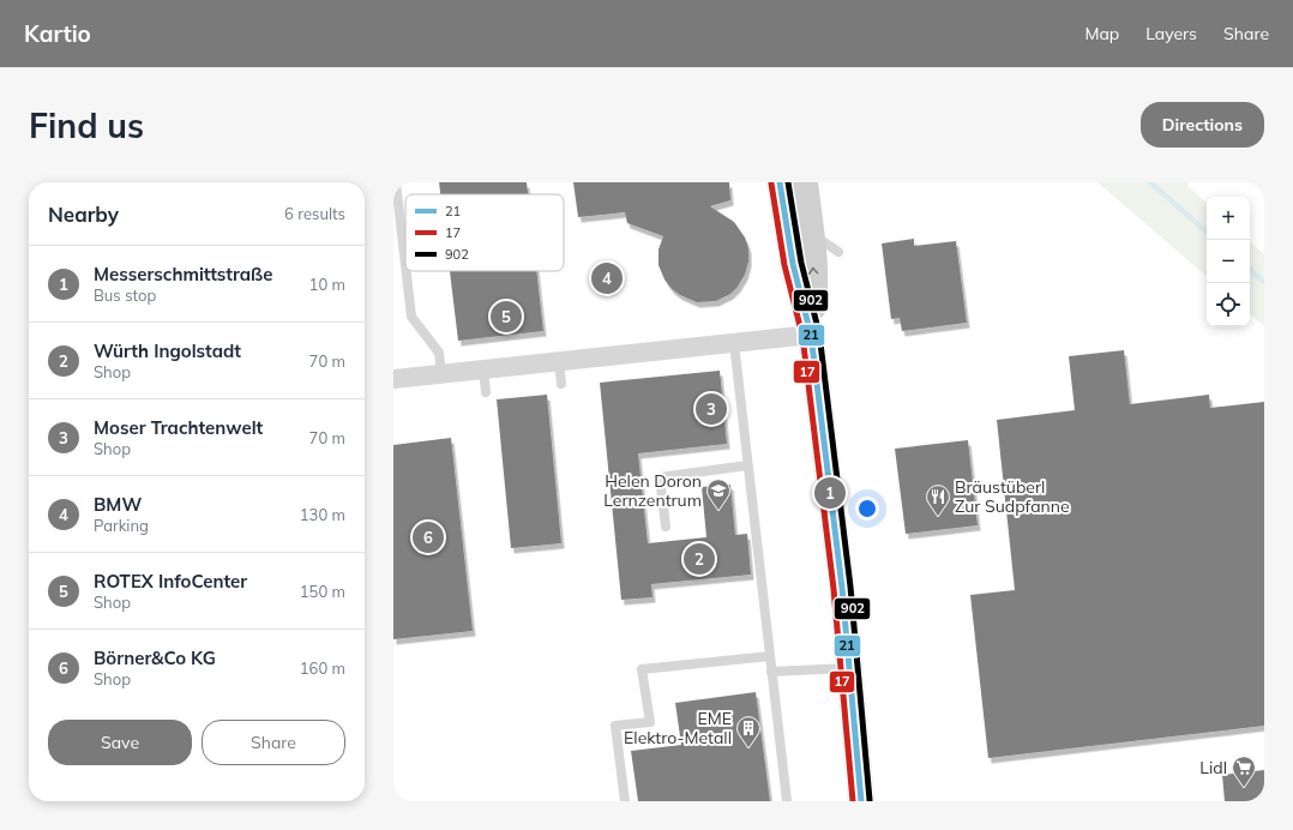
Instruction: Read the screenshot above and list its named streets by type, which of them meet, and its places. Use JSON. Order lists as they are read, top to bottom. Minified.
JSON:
{"places":{"school or university":["Helen Doron Lernzentrum"],"restaurant":["Bräustüberl Zur Sudpfanne"],"building":["EME Elektro-Metall"],"supermarket":["Lidl"]},"lines":["transit line 21","transit line 902","transit line 17"],"legend":["21","17","902"],"page":{"header":"Kartio","nav":["Map","Layers","Share"],"buttons":["Directions",["Save","Share"]],"title":"Find us","heading":["Nearby","6 results"],"map_buttons":["+","−"],"list":[{"mark":"1","name":"Messerschmittstraße","note":"Bus stop","value":"10 m"},{"mark":"2","name":"Würth Ingolstadt","note":"Shop","value":"70 m"},{"mark":"3","name":"Moser Trachtenwelt","note":"Shop","value":"70 m"},{"mark":"4","name":"BMW","note":"Parking","value":"130 m"},{"mark":"5","name":"ROTEX InfoCenter","note":"Shop","value":"150 m"},{"mark":"6","name":"Börner&Co KG","note":"Shop","value":"160 m"}],"pins":["4","5","3","1","6","2"]}}
